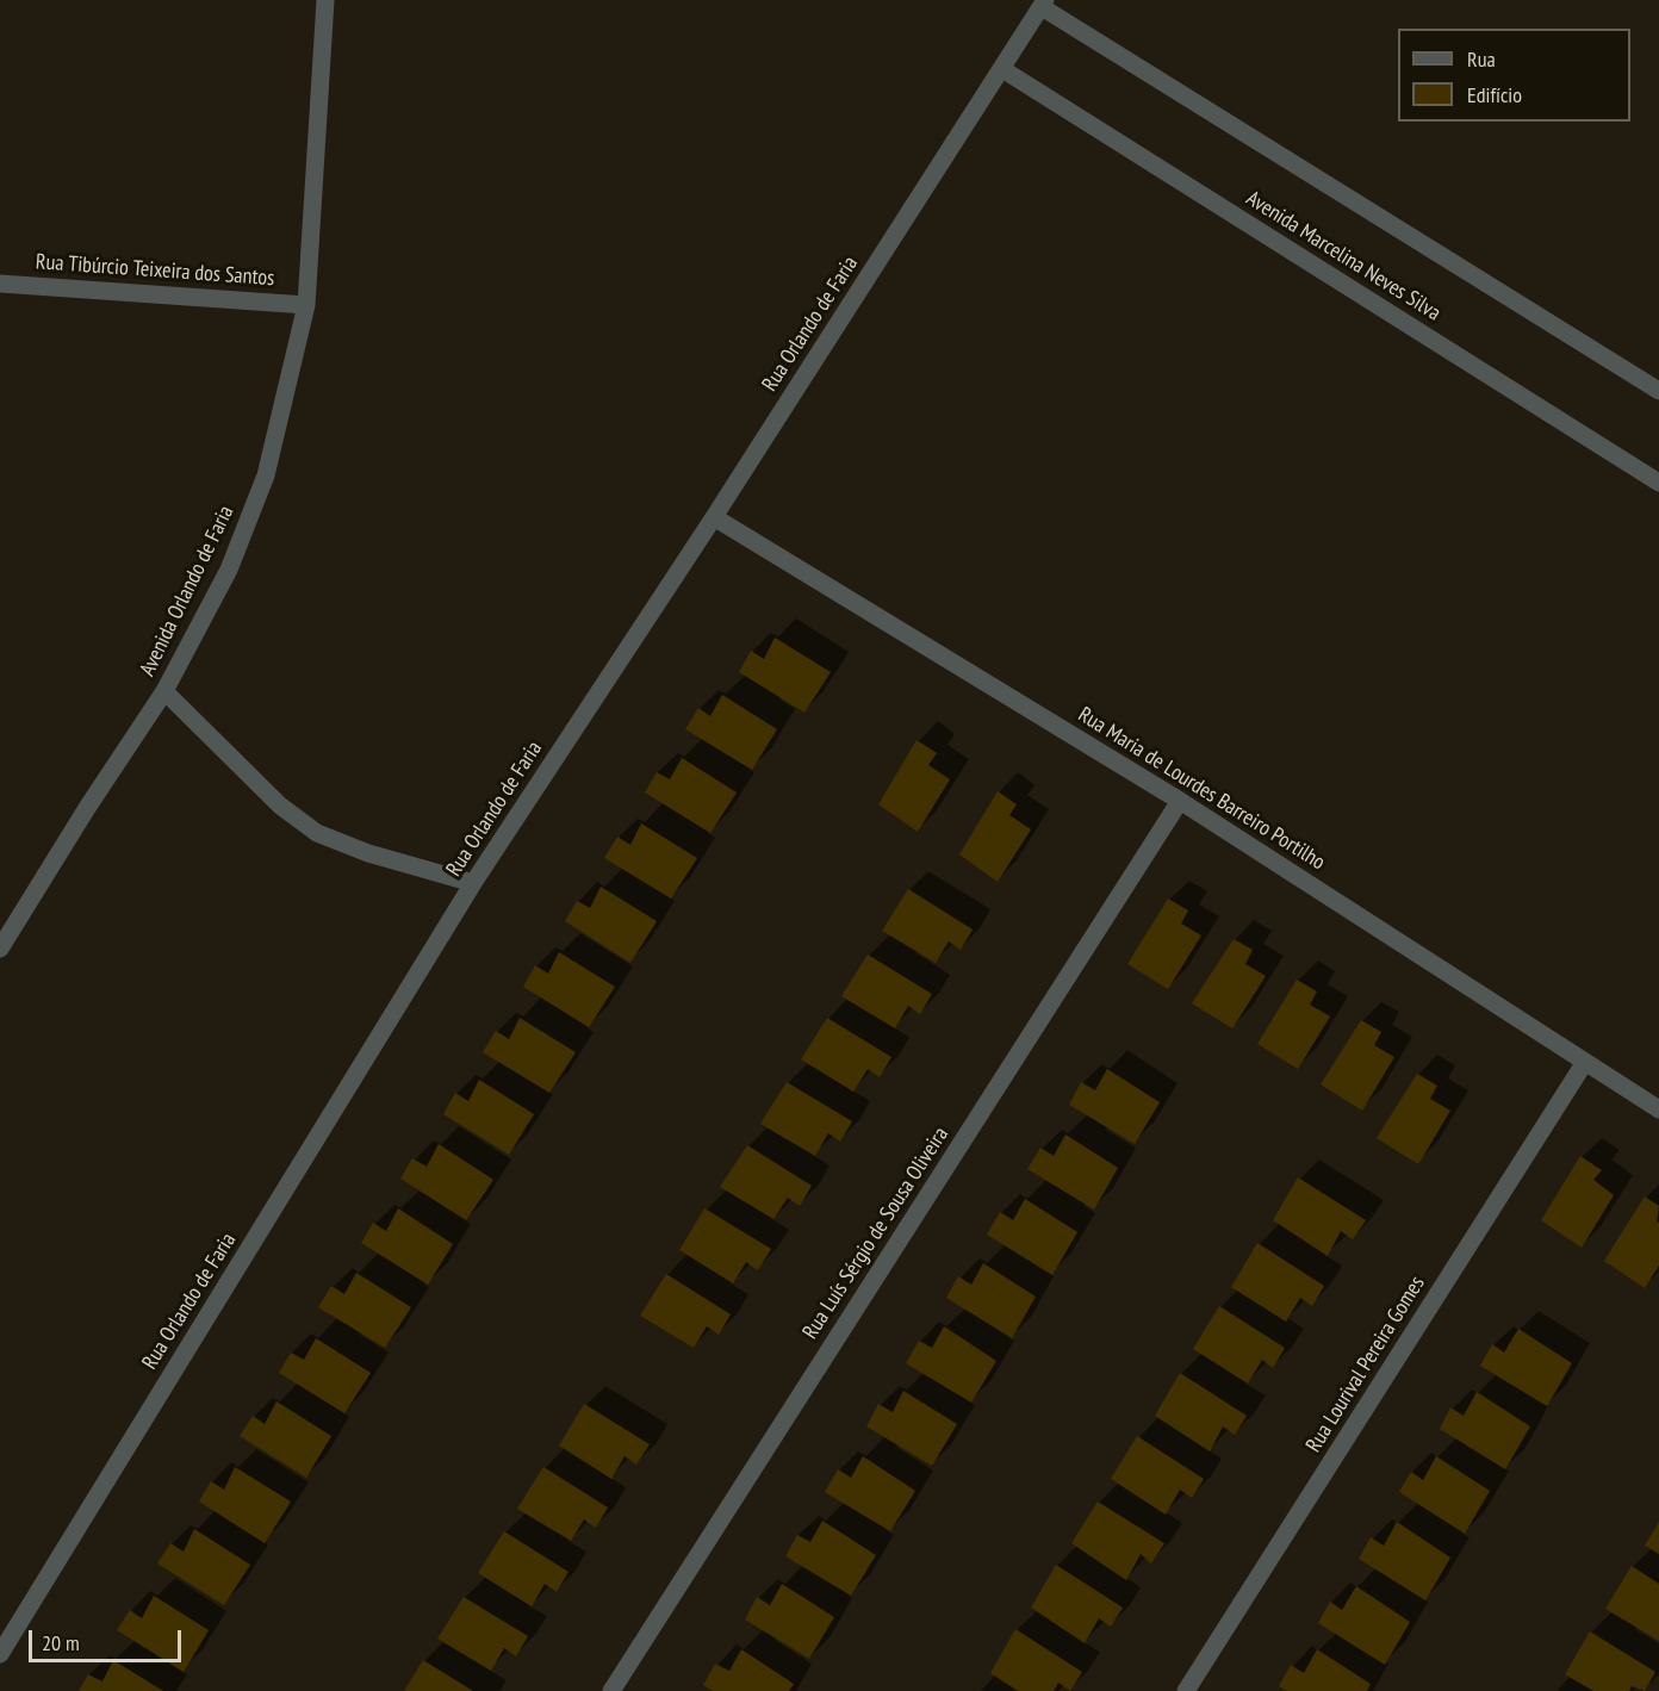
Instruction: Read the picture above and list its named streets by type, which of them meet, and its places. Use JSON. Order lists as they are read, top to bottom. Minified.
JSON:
{"streets":{"street":["Avenida Marcelina Neves Silva","Rua Tibúrcio Teixeira dos Santos","Rua Orlando de Faria","Avenida Orlando de Faria","Rua Maria de Lourdes Barreiro Portilho","Rua Luís Sérgio de Sousa Oliveira","Rua Lourival Pereira Gomes"]},"crossings":[["Avenida Marcelina Neves Silva","Rua Orlando de Faria"],["Rua Tibúrcio Teixeira dos Santos","Avenida Orlando de Faria"],["Rua Orlando de Faria","Rua Maria de Lourdes Barreiro Portilho"],["Rua Maria de Lourdes Barreiro Portilho","Rua Luís Sérgio de Sousa Oliveira"],["Rua Maria de Lourdes Barreiro Portilho","Rua Lourival Pereira Gomes"]],"legend":["Rua","Edifício"],"scale_bar":"20 m"}
